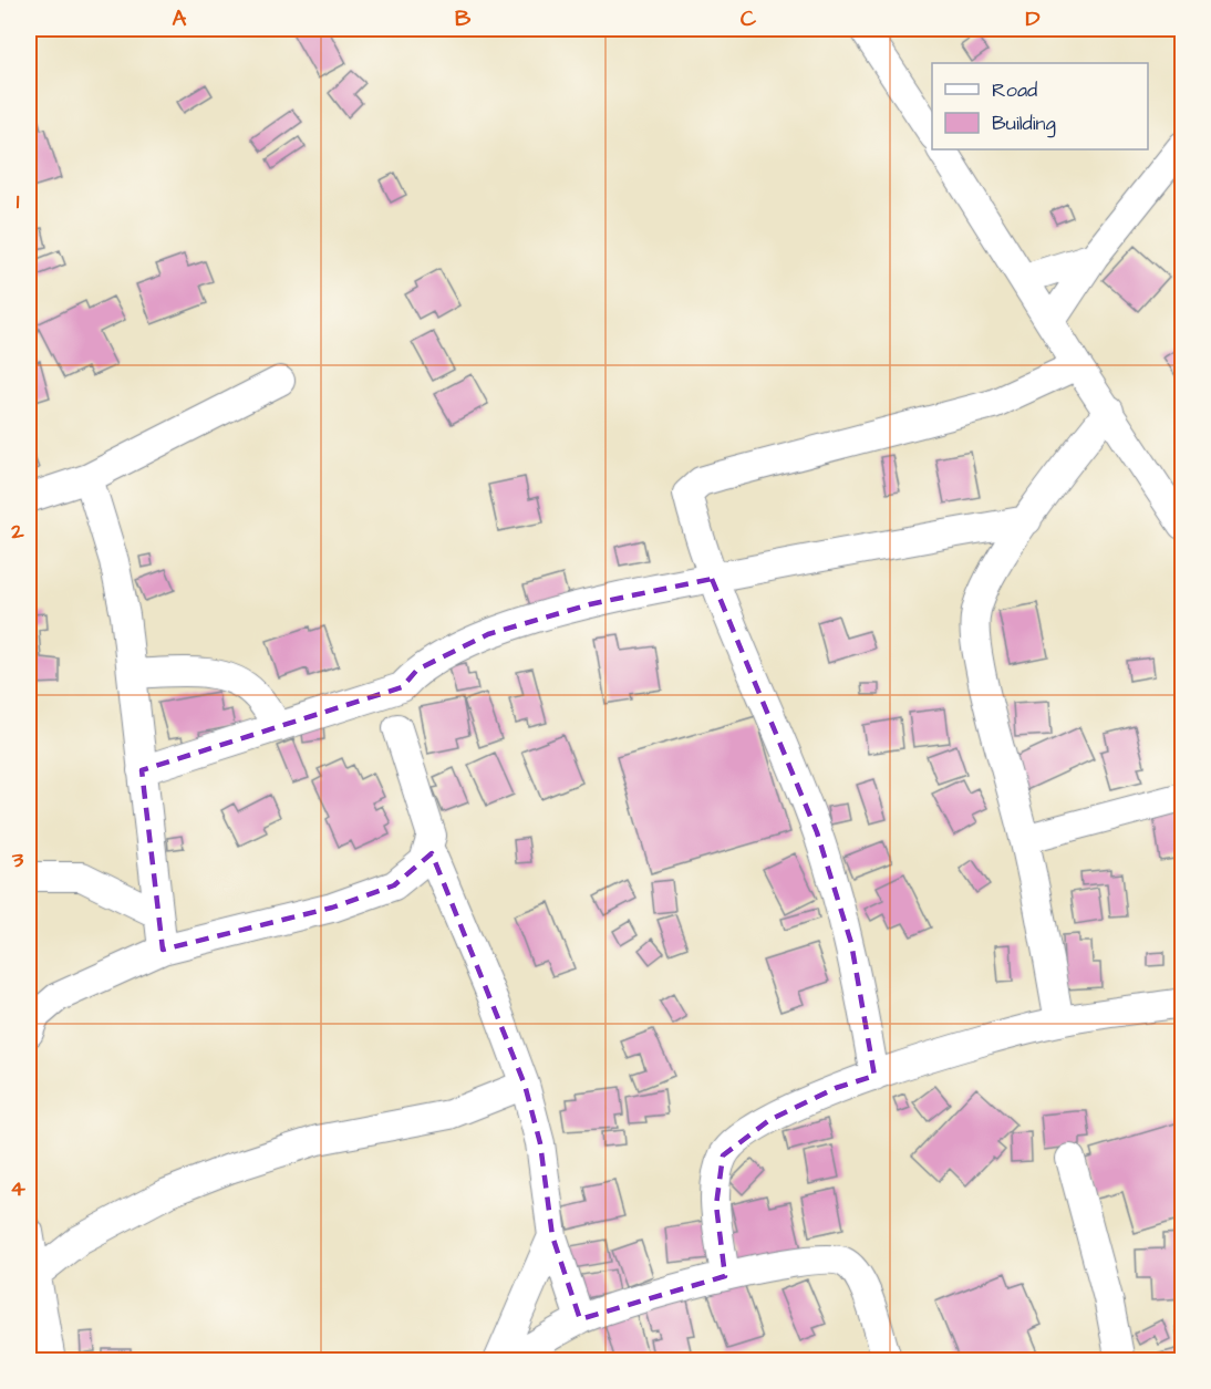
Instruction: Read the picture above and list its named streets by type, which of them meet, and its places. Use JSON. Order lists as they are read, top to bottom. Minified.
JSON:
{"legend":["Road","Building"],"grid":{"columns":["A","B","C","D"],"rows":["1","2","3","4"]}}
